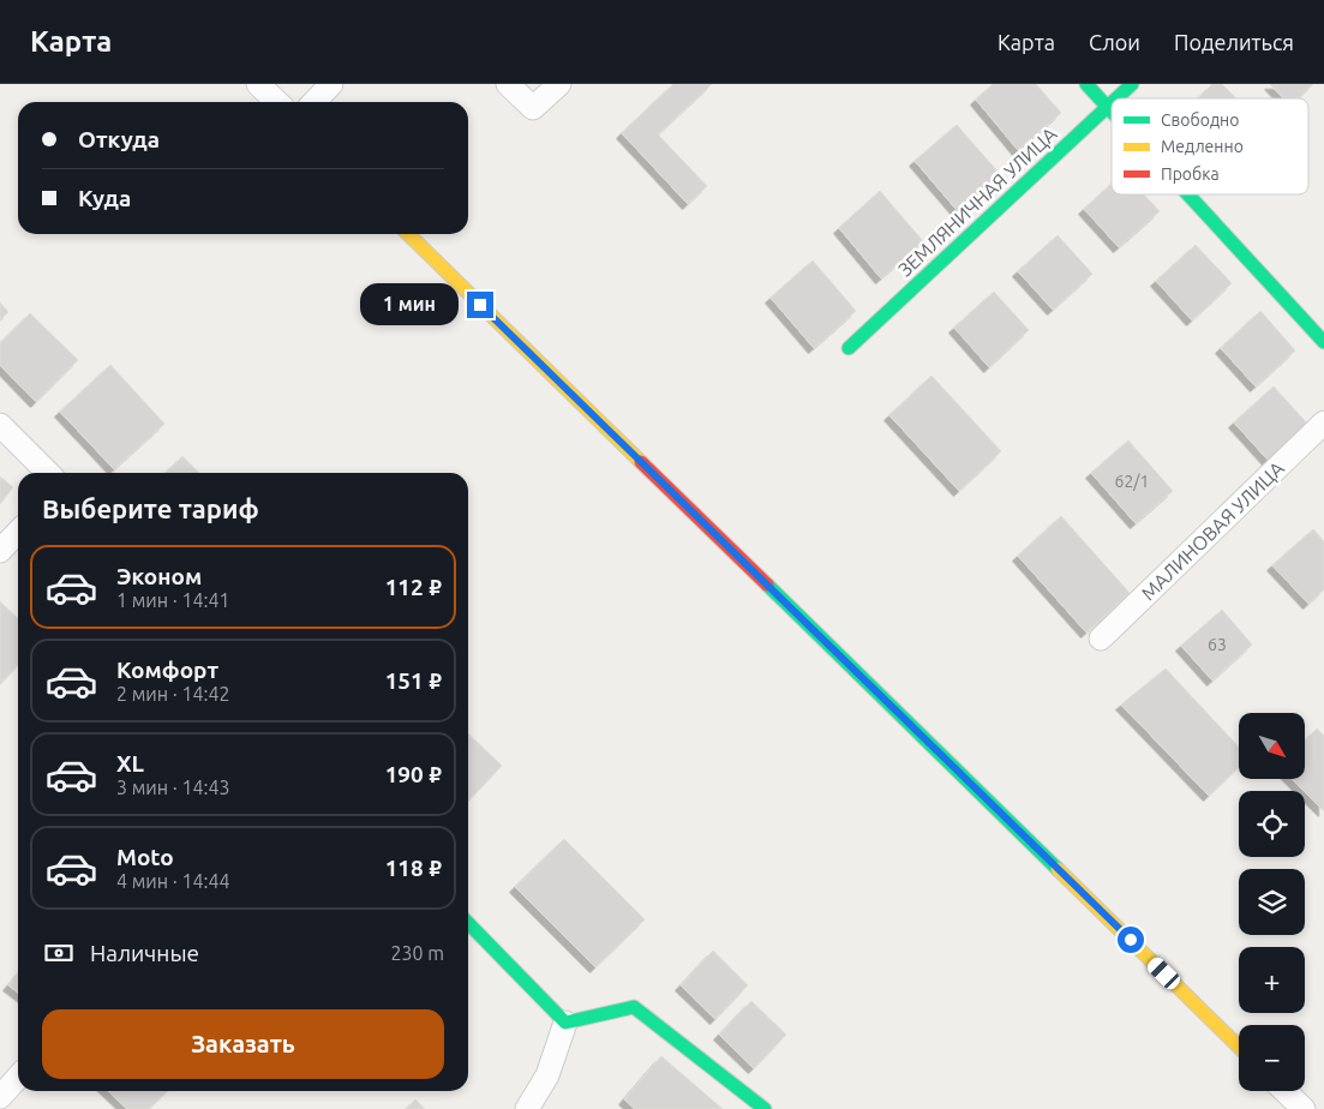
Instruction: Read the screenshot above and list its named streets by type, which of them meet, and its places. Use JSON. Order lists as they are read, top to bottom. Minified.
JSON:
{"streets":{"street":["ЗЕМЛЯНИЧНАЯ УЛИЦА","МАЛИНОВАЯ УЛИЦА"]},"house_numbers":["62/1","63"],"legend":["Свободно","Медленно","Пробка"],"north":"bottom right","page":{"header":"Карта","nav":["Карта","Слои","Поделиться"],"banner":["Откуда","Куда"],"bubble":"1 мин","heading":"Выберите тариф","list":[{"name":"Эконом","note":"1 мин · 14:41","value":"112 ₽"},{"name":"Комфорт","note":"2 мин · 14:42","value":"151 ₽"},{"name":"XL","note":"3 мин · 14:43","value":"190 ₽"},{"name":"Moto","note":"4 мин · 14:44","value":"118 ₽"}],"map_buttons":["+","−"],"pay":["Наличные","230 m"],"buttons":"Заказать"}}
